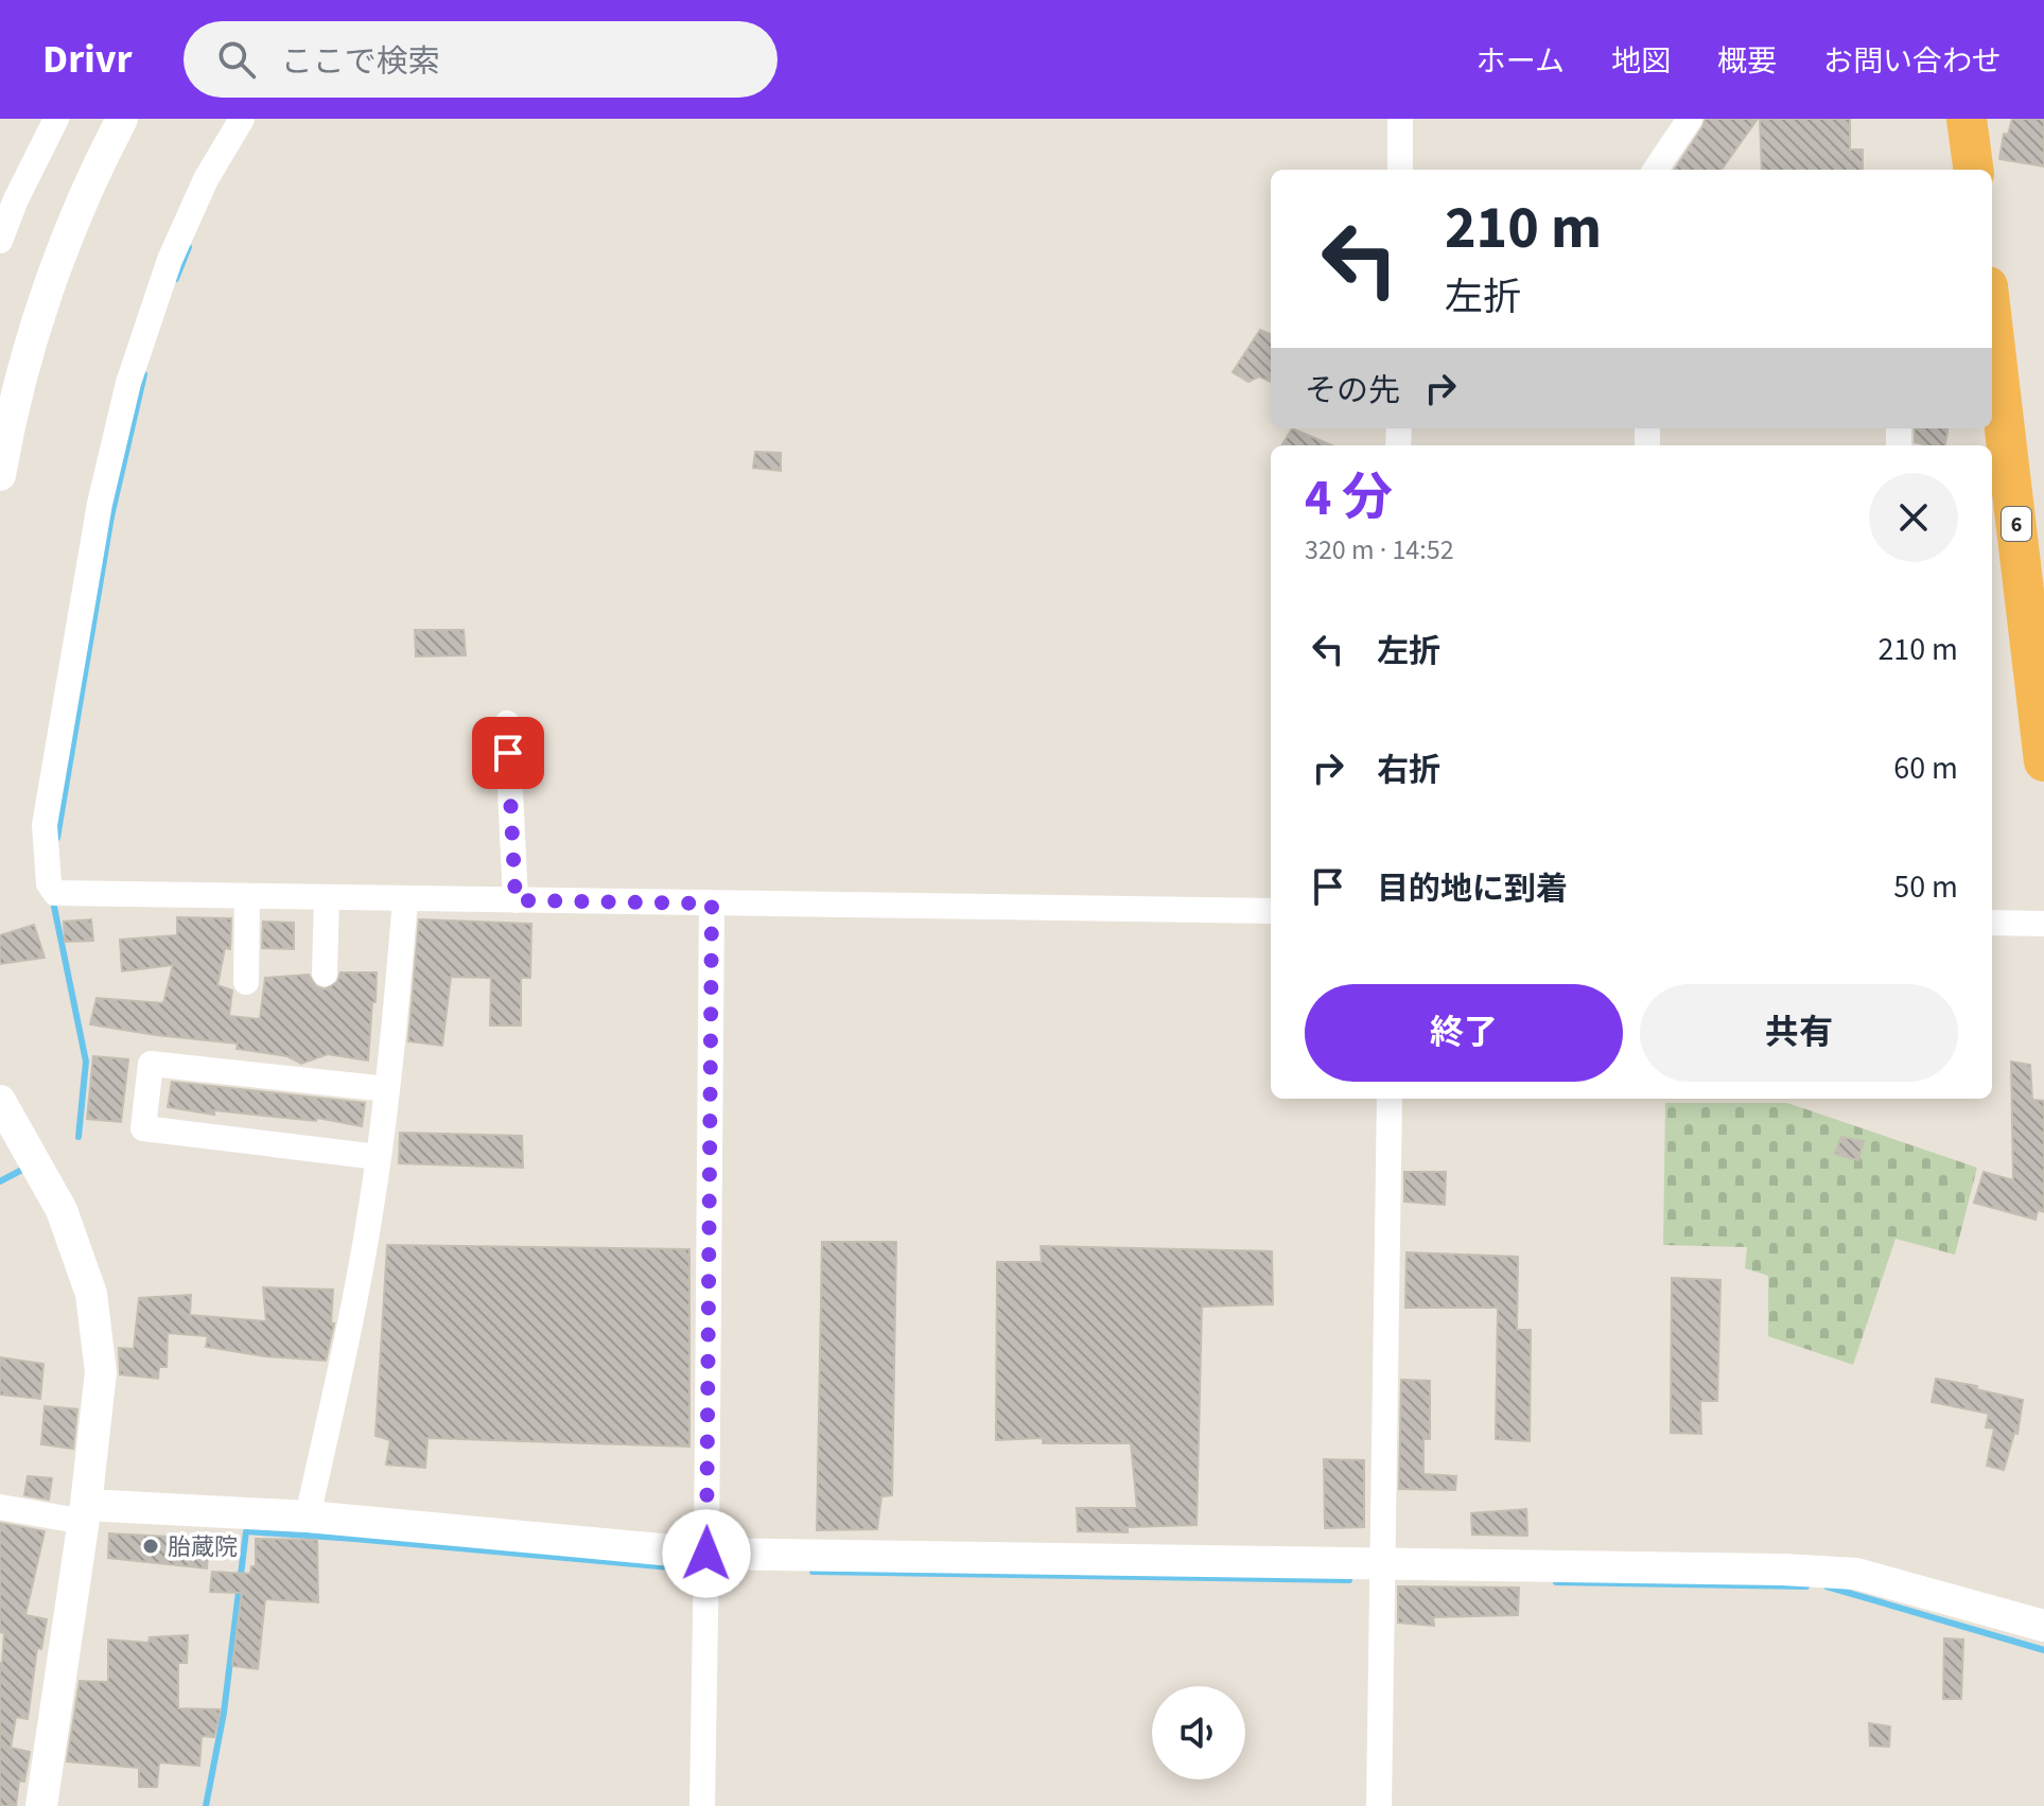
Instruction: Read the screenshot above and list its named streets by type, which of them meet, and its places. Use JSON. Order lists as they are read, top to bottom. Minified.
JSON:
{"streets":{"highway":["6"]},"places":["胎蔵院"],"page":{"header":"Drivr","search":"ここで検索","nav":["ホーム","地図","概要","お問い合わせ"],"turn":["210 m","左折"],"then":"その先","heading":["4 分","320 m · 14:52"],"list":[{"name":"左折","value":"210 m"},{"name":"右折","value":"60 m"},{"name":"目的地に到着","value":"50 m"}],"buttons":["終了","共有"]}}
